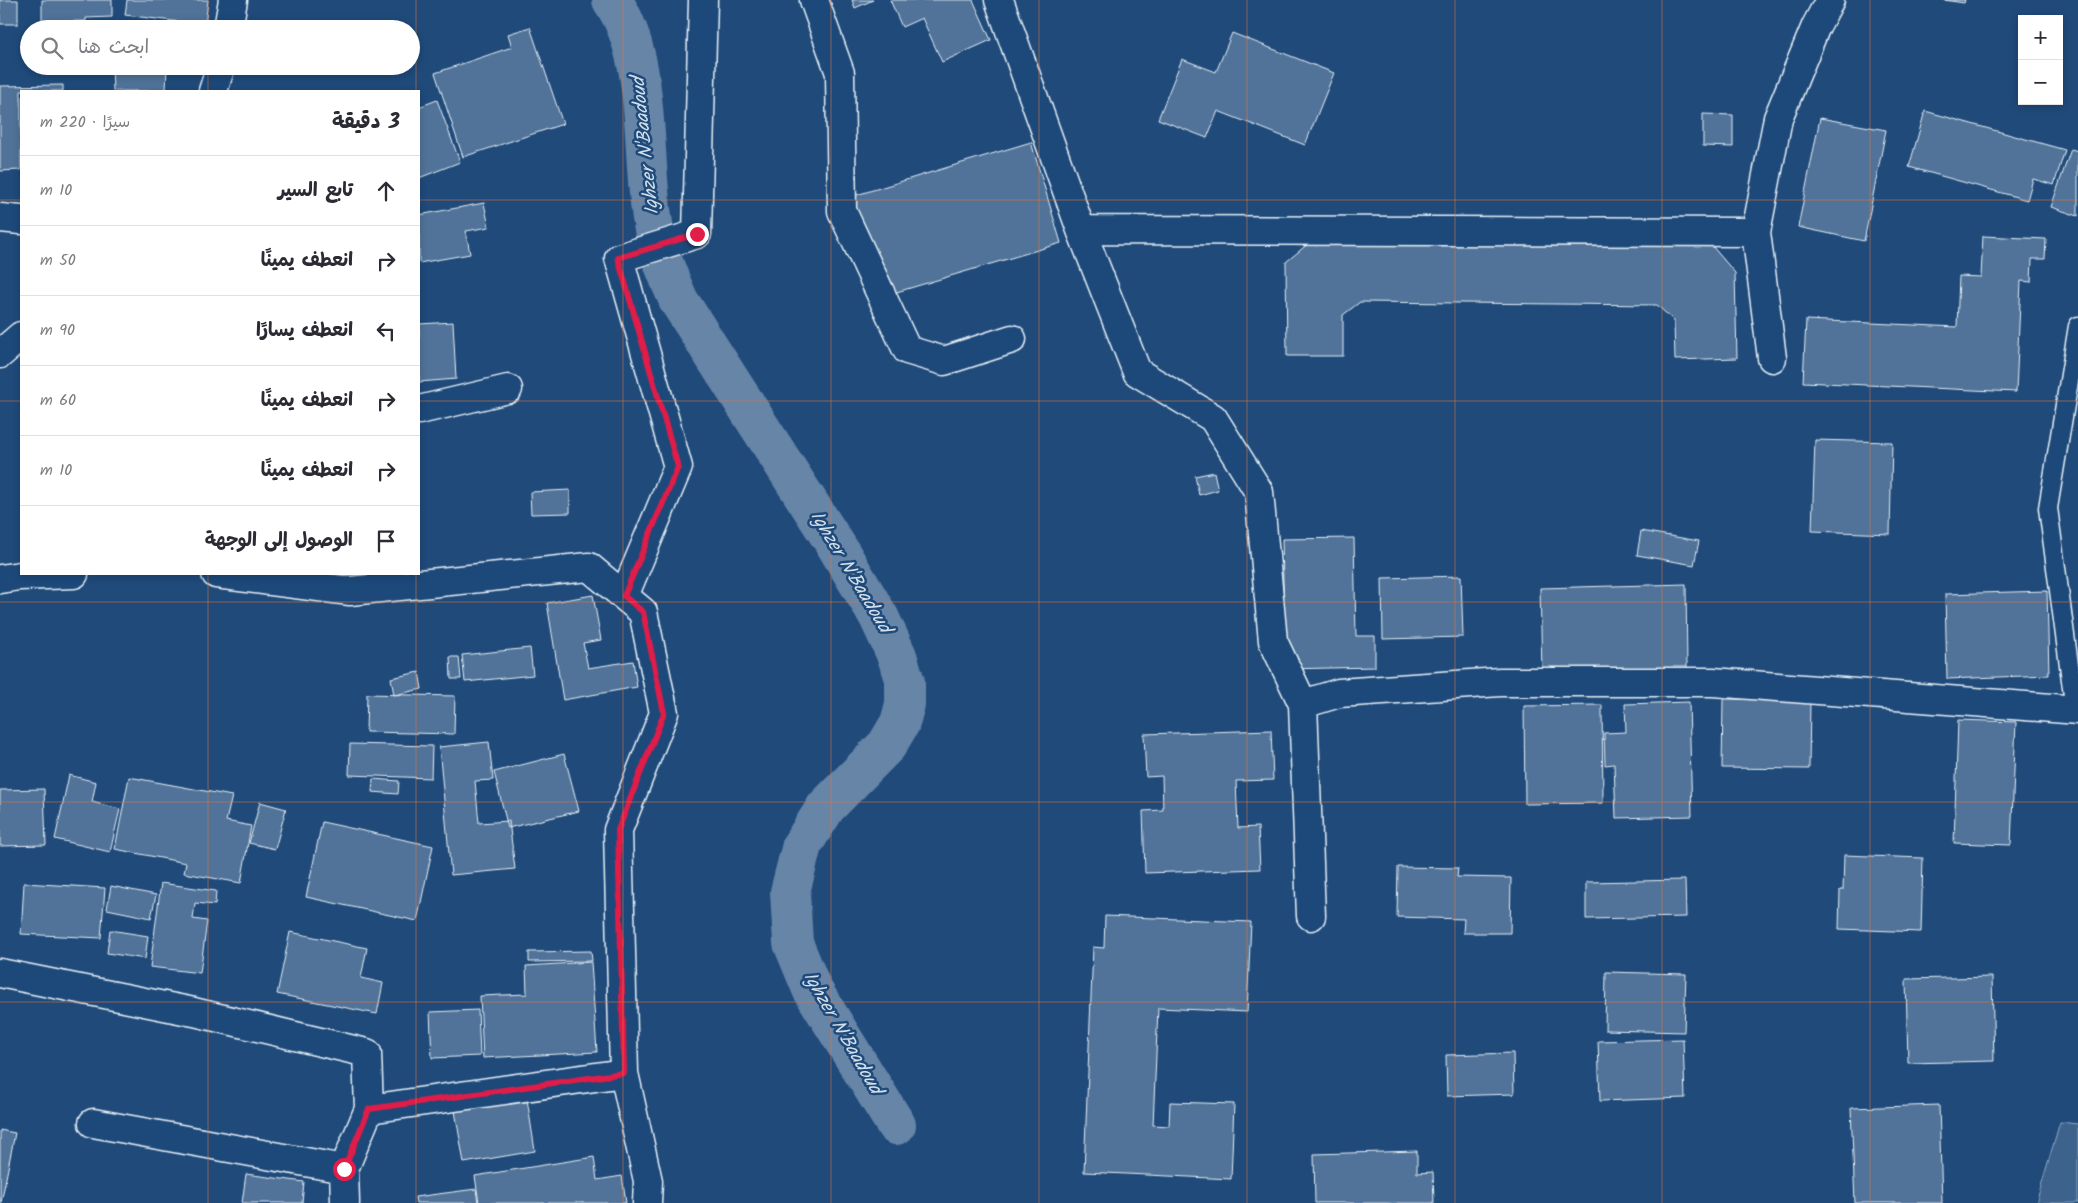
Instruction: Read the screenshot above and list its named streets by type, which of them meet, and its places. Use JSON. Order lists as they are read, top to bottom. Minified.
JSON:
{"water":["Ighzer N'Baadoud"],"page":{"map_buttons":["+","−"],"search":"ابحث هنا","heading":["3 دقيقة","سيرًا · 220 m"],"list":[["تابع السير","10 m"],["انعطف يمينًا","50 m"],["انعطف يسارًا","90 m"],["انعطف يمينًا","60 m"],["انعطف يمينًا","10 m"],"الوصول إلى الوجهة"]}}
